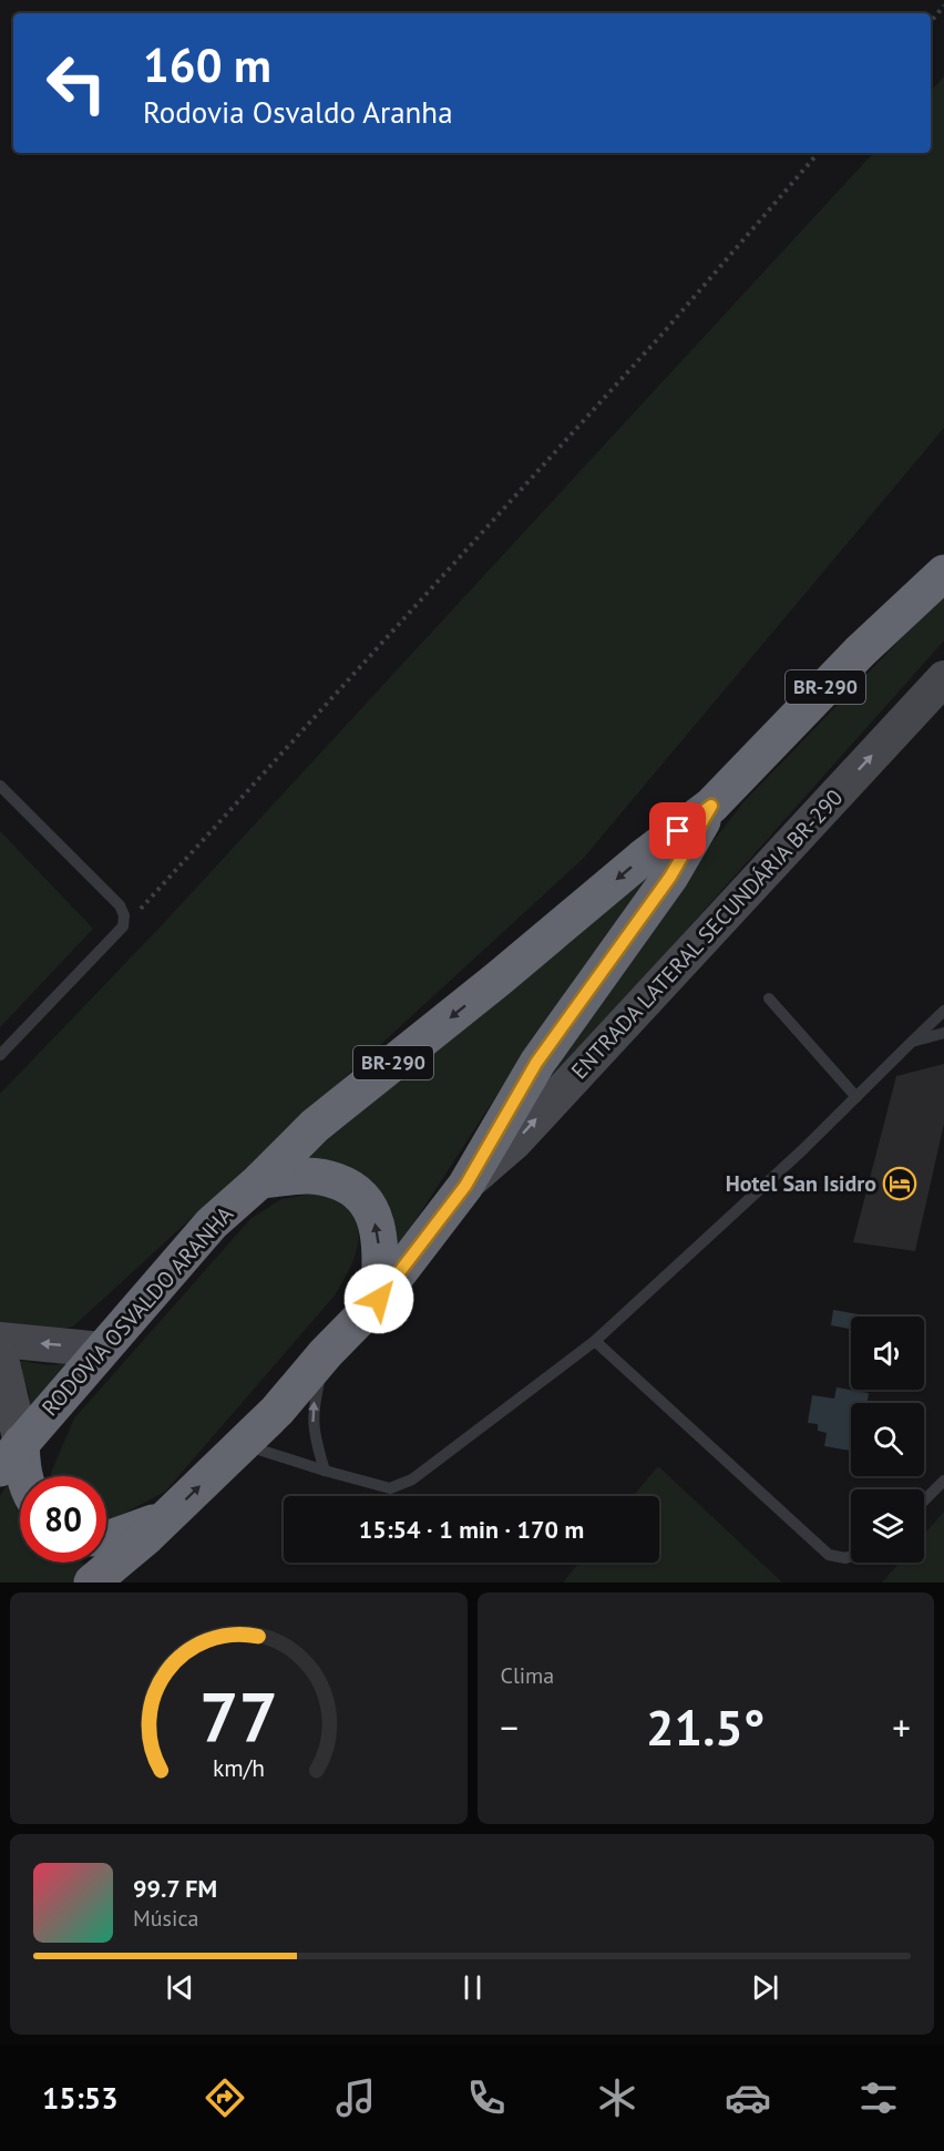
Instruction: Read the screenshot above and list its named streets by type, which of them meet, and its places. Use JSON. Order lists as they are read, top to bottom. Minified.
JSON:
{"streets":{"highway":["BR-290","RODOVIA OSVALDO ARANHA"],"main road":["ENTRADA LATERAL SECUNDÁRIA BR-290"]},"crossings":[["ENTRADA LATERAL SECUNDÁRIA BR-290","RODOVIA OSVALDO ARANHA"]],"one_way":["ENTRADA LATERAL SECUNDÁRIA BR-290"],"places":{"hotel":["Hotel San Isidro"]},"page":{"turn":["160 m","Rodovia Osvaldo Aranha"],"limit":"80","trip":"15:54 · 1 min · 170 m","tile":"Clima","heat":["−","21.5°","+"],"song":["99.7 FM","Música"],"tabs":"15:53","gauge":["77","km/h"]}}
